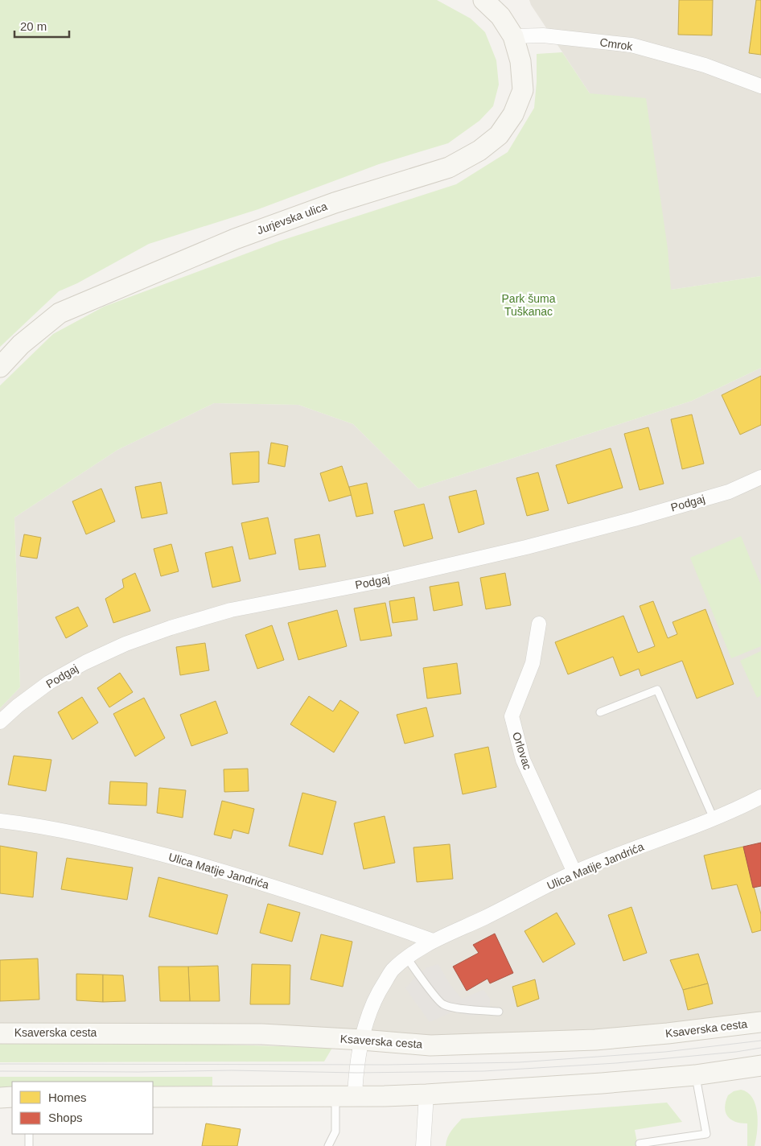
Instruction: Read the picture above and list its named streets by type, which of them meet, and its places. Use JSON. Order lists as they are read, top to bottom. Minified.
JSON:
{"streets":{"main road":["Jurjevska ulica","Ksaverska cesta"],"street":["Cmrok","Podgaj","Orlovac","Ulica Matije Jandrića"]},"crossings":[["Cmrok","Jurjevska ulica"],["Orlovac","Ulica Matije Jandrića"],["Ulica Matije Jandrića","Ksaverska cesta"]],"parks":["Park šuma Tuškanac"],"legend":["Homes","Shops"],"scale_bar":"20 m"}
